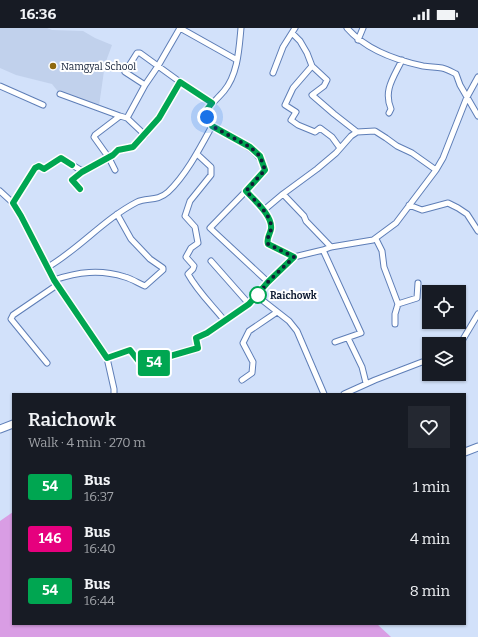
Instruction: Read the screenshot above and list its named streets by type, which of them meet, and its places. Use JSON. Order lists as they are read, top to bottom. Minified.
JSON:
{"places":["Namgyal School","Raichowk"],"lines":["bus line 54"],"page":{"status":"16:36","on_map":"54","heading":["Raichowk","Walk · 4 min · 270 m"],"list":[{"mark":"54","name":"Bus","note":"16:37","value":"1 min"},{"mark":"146","name":"Bus","note":"16:40","value":"4 min"},{"mark":"54","name":"Bus","note":"16:44","value":"8 min"}]}}
